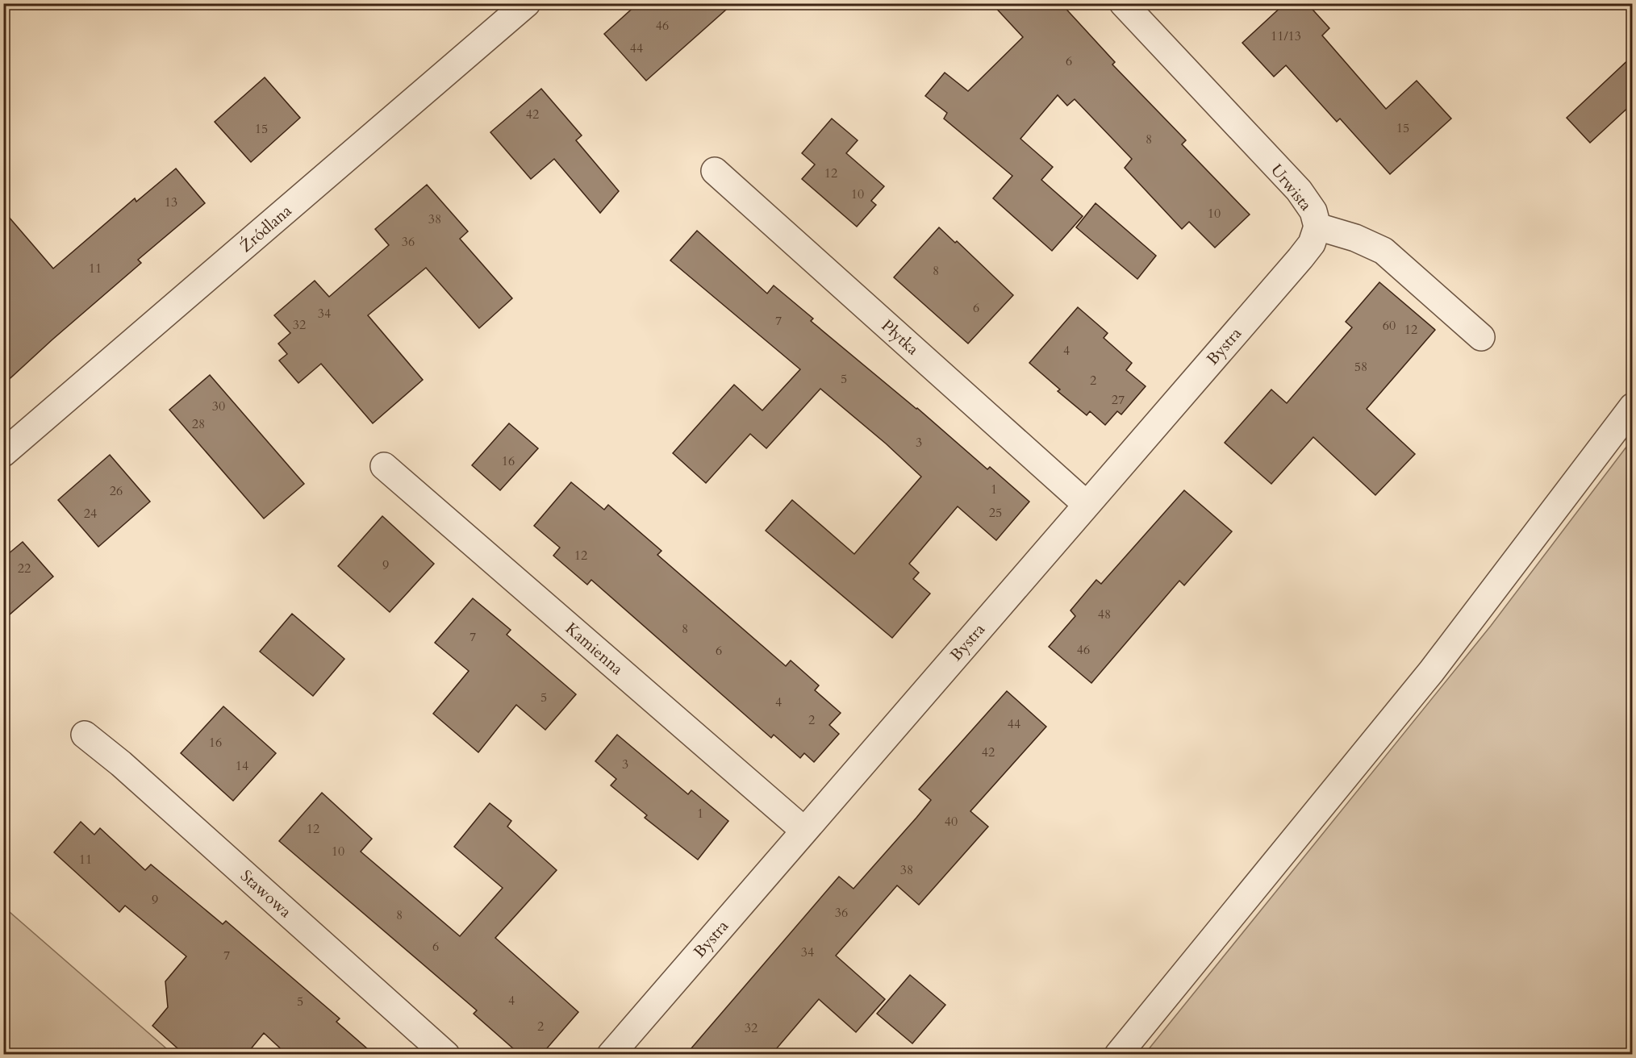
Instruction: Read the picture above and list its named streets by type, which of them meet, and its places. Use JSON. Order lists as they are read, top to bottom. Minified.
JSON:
{"streets":{"street":["Urwista","Źródlana","Płytka","Bystra","Kamienna","Stawowa"]},"crossings":[["Urwista","Bystra"],["Płytka","Bystra"],["Bystra","Kamienna"]],"house_numbers":["46","11/13","44","6","42","15","15","8","12","10","13","10","38","36","11","8","6","34","7","32","60","12","4","58","5","2","27","30","28","3","16","1","26","25","24","12","9","22","48","8","7","46","6","5","4","2","44","16","42","3","14","1","40","12","10","11","38","9","36","8","6","34","7","4","5","2","32"]}
